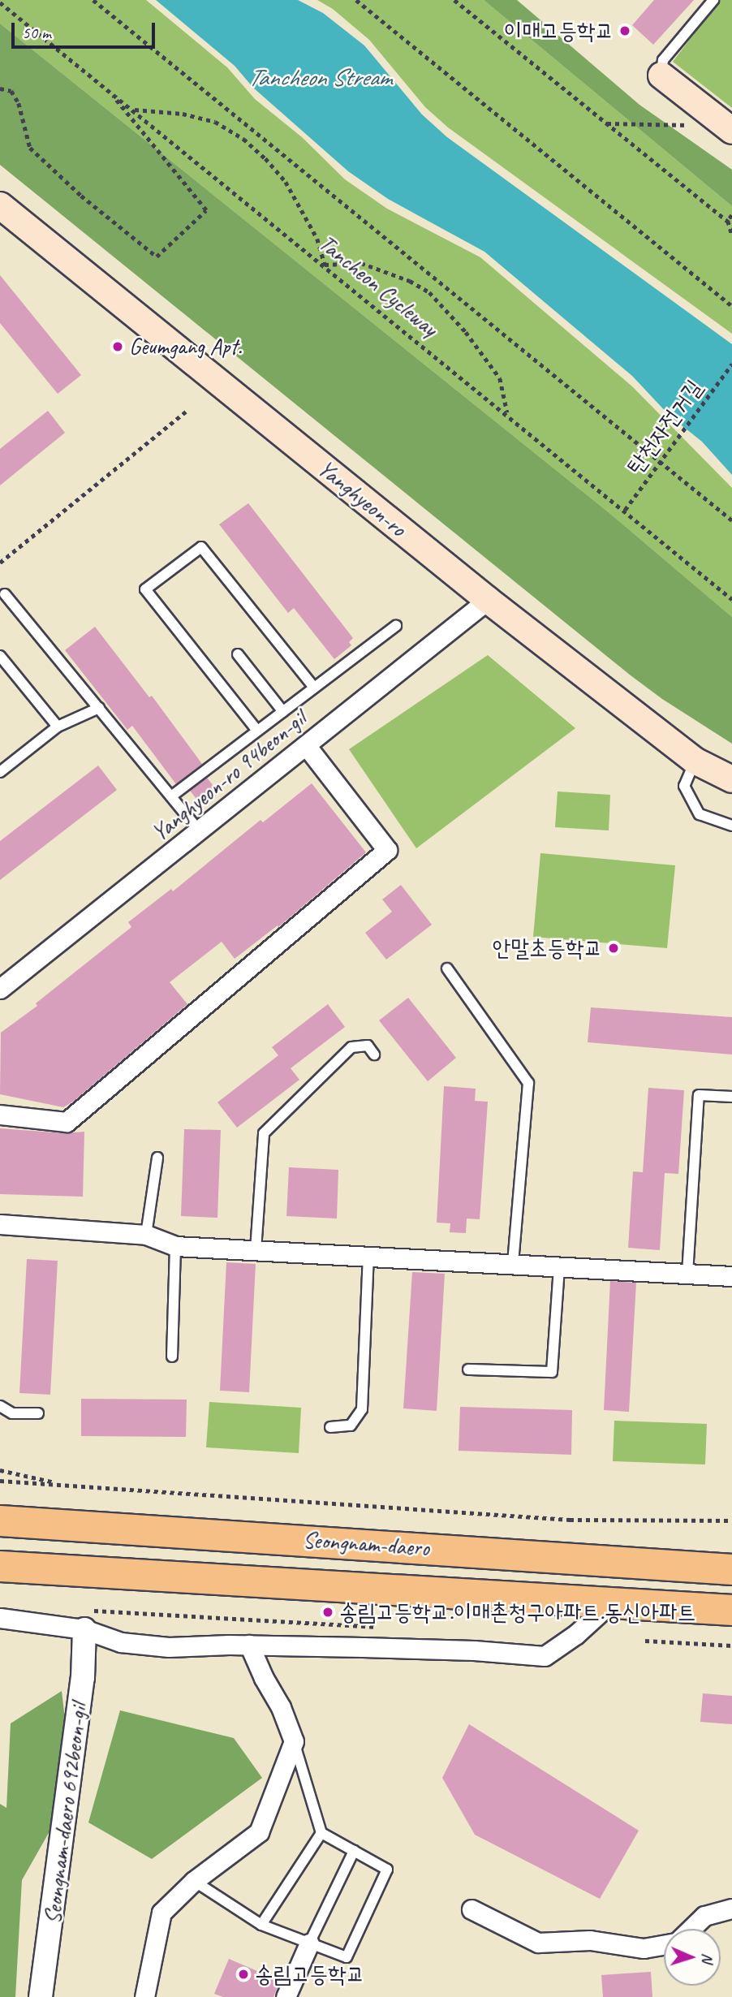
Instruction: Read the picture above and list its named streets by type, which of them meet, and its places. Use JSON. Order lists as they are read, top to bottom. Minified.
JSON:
{"streets":{"main road":["Yanghyeon-ro","Seongnam-daero"],"street":["Yanghyeon-ro 94beon-gil","Seongnam-daero 692beon-gil"],"path":["Tancheon Cycleway","탄천자전거길"]},"crossings":[["Tancheon Cycleway","탄천자전거길"],["Yanghyeon-ro","Yanghyeon-ro 94beon-gil"]],"water":["Tancheon Stream"],"places":["이매고등학교","Geumgang Apt.","안말초등학교","송림고등학교.이매촌청구아파트.동신아파트","송림고등학교"],"scale_bar":"50 m","north":"right"}
